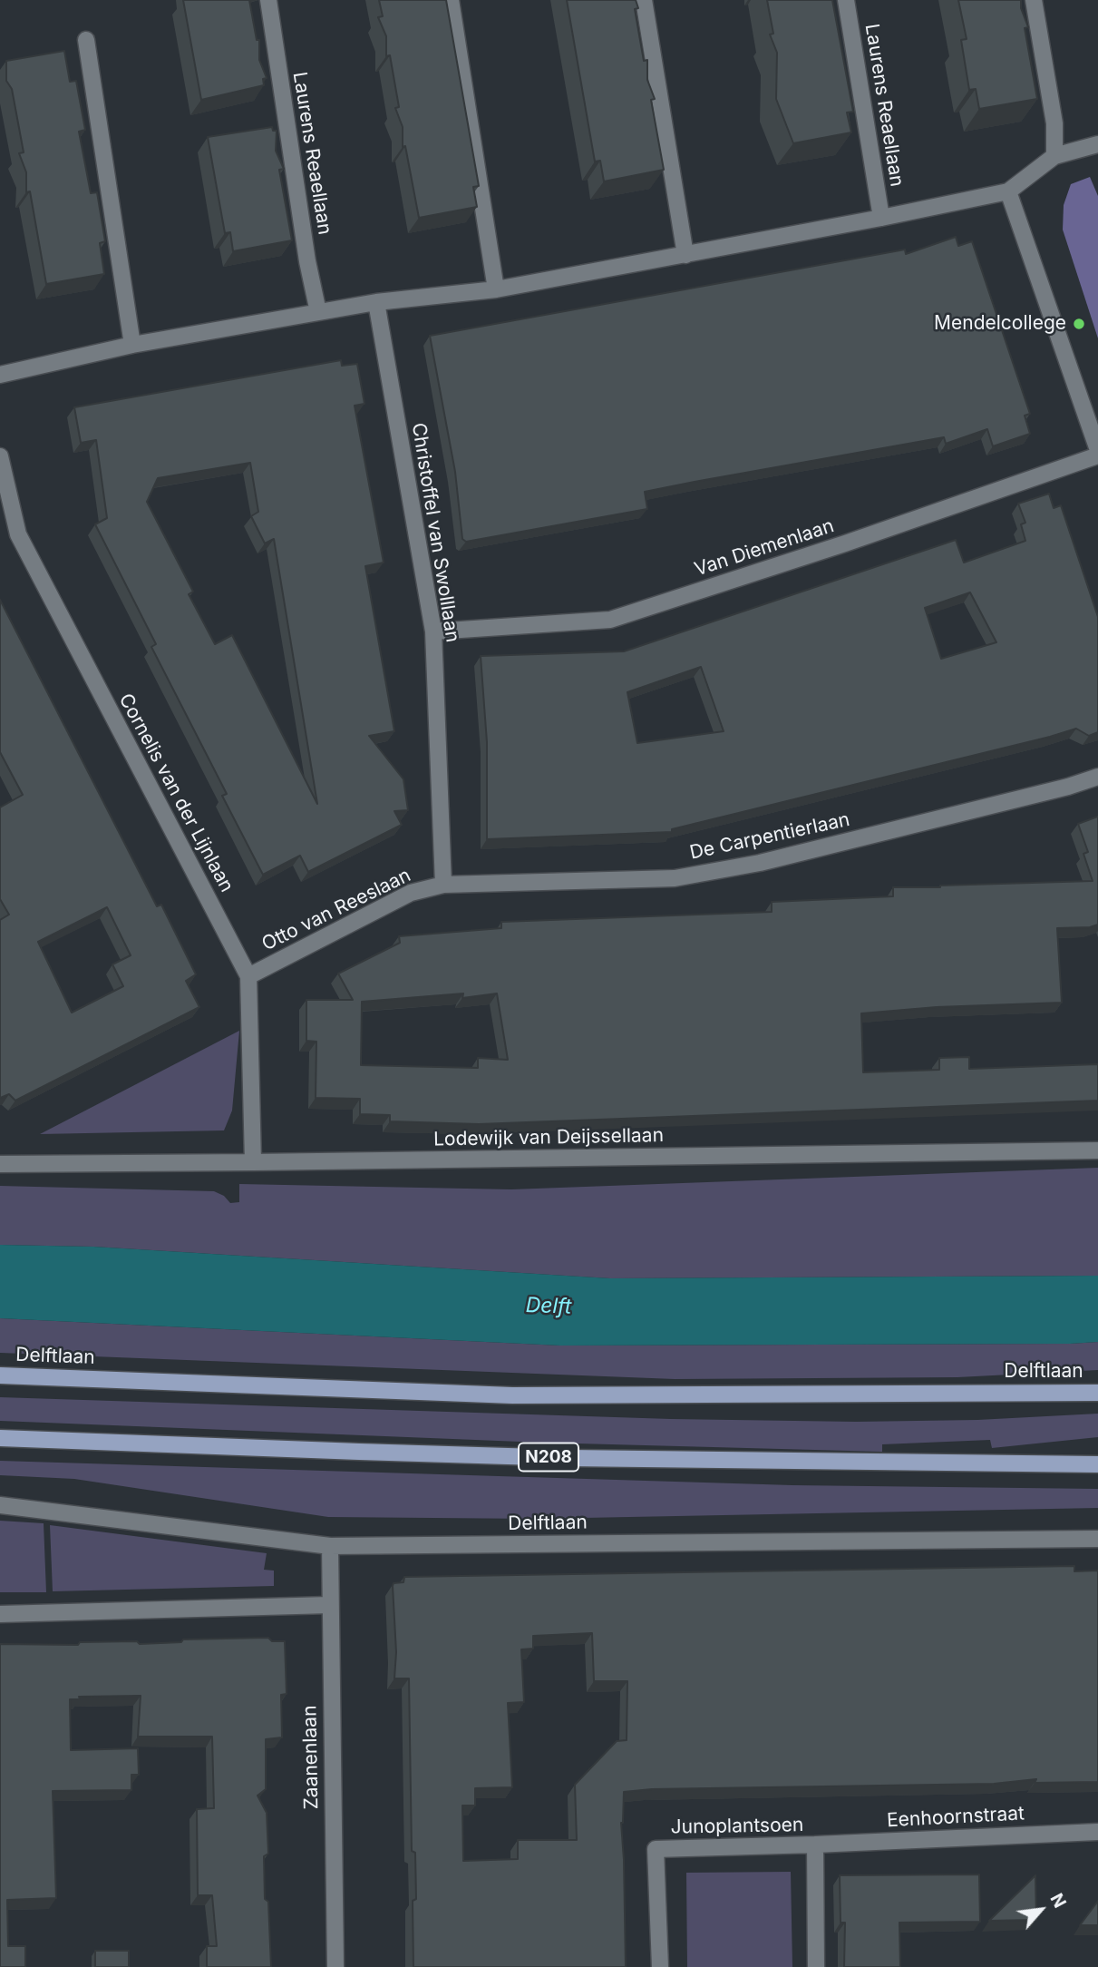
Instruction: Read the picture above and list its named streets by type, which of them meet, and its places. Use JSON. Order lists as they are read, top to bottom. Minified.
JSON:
{"streets":{"main road":["Delftlaan","N208"],"street":["Laurens Reaellaan","Christoffel van Swolllaan","Van Diemenlaan","Cornelis van der Lijnlaan","De Carpentierlaan","Otto van Reeslaan","Lodewijk van Deijssellaan","Zaanenlaan","Eenhoornstraat","Junoplantsoen"]},"crossings":[["Laurens Reaellaan","Christoffel van Swolllaan"],["Christoffel van Swolllaan","Van Diemenlaan"],["Christoffel van Swolllaan","De Carpentierlaan"],["Christoffel van Swolllaan","Otto van Reeslaan"],["Cornelis van der Lijnlaan","Otto van Reeslaan"],["Cornelis van der Lijnlaan","Lodewijk van Deijssellaan"],["De Carpentierlaan","Otto van Reeslaan"],["Delftlaan","Zaanenlaan"],["Eenhoornstraat","Junoplantsoen"]],"water":["Delft"],"places":["Mendelcollege"],"north":"top right"}
